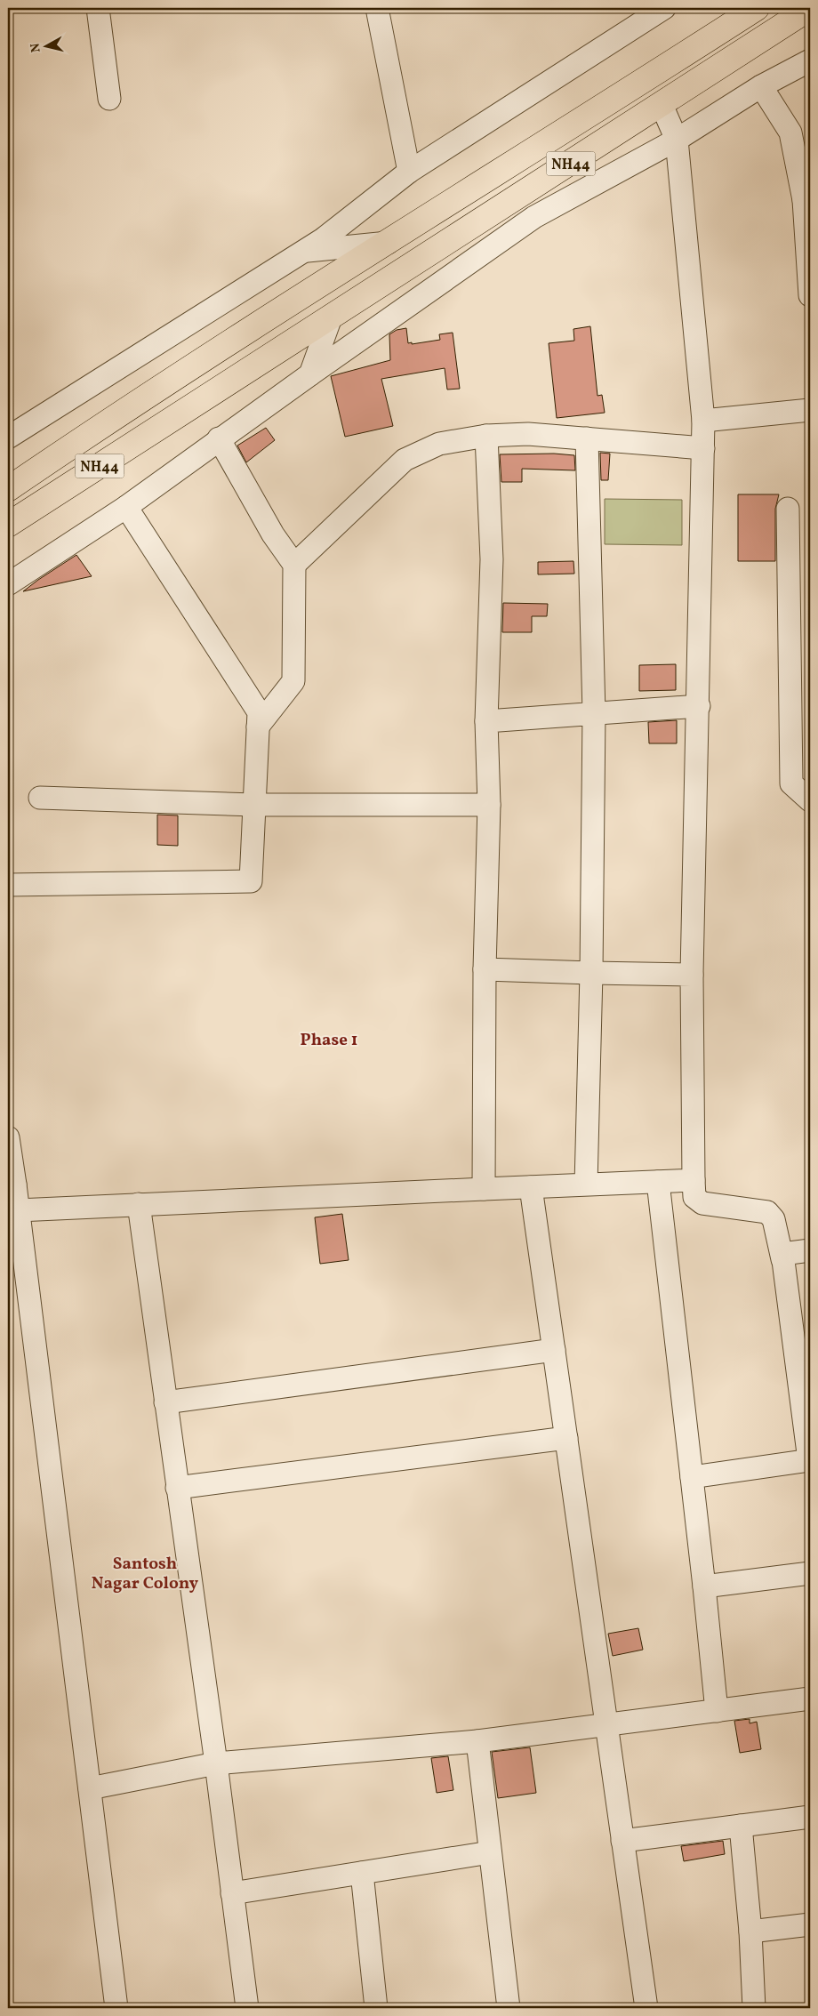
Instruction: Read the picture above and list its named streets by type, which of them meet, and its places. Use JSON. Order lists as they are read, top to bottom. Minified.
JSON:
{"streets":{"highway":["NH44"]},"districts":["Phase 1","Santosh Nagar Colony"],"north":"left"}
